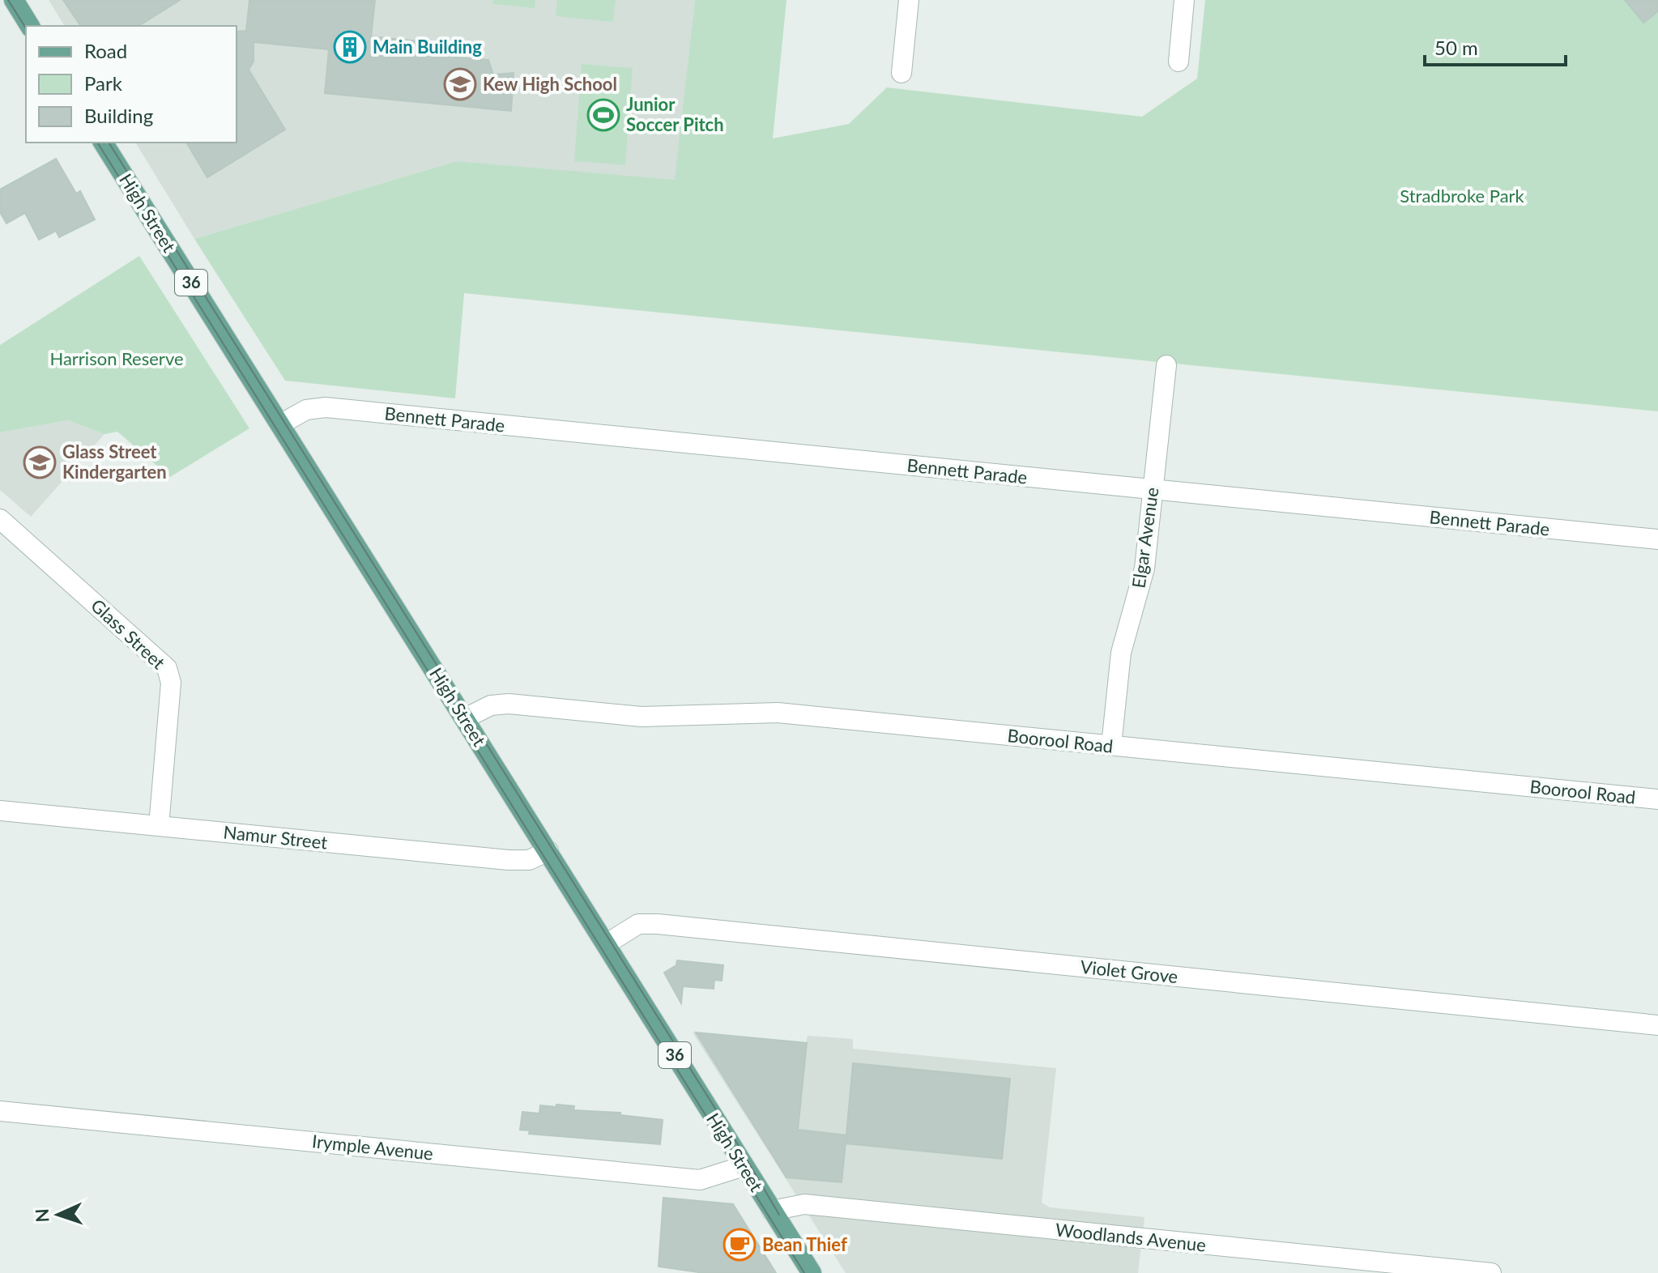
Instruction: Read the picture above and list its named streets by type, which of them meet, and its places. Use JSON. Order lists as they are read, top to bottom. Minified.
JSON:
{"streets":{"main road":["High Street","36"],"street":["Bennett Parade","Elgar Avenue","Glass Street","Boorool Road","Namur Street","Violet Grove","Irymple Avenue","Woodlands Avenue"]},"crossings":[["High Street","Bennett Parade"],["High Street","Boorool Road"],["High Street","Namur Street"],["High Street","Violet Grove"],["High Street","Irymple Avenue"],["High Street","Woodlands Avenue"],["Bennett Parade","Elgar Avenue"],["Elgar Avenue","Boorool Road"],["Glass Street","Namur Street"]],"parks":["Stradbroke Park","Harrison Reserve"],"places":{"building":["Main Building"],"school or university":["Kew High School","Glass Street Kindergarten"],"sports":["Junior Soccer Pitch"],"cafe":["Bean Thief"]},"legend":["Road","Park","Building"],"scale_bar":"50 m","north":"left"}
